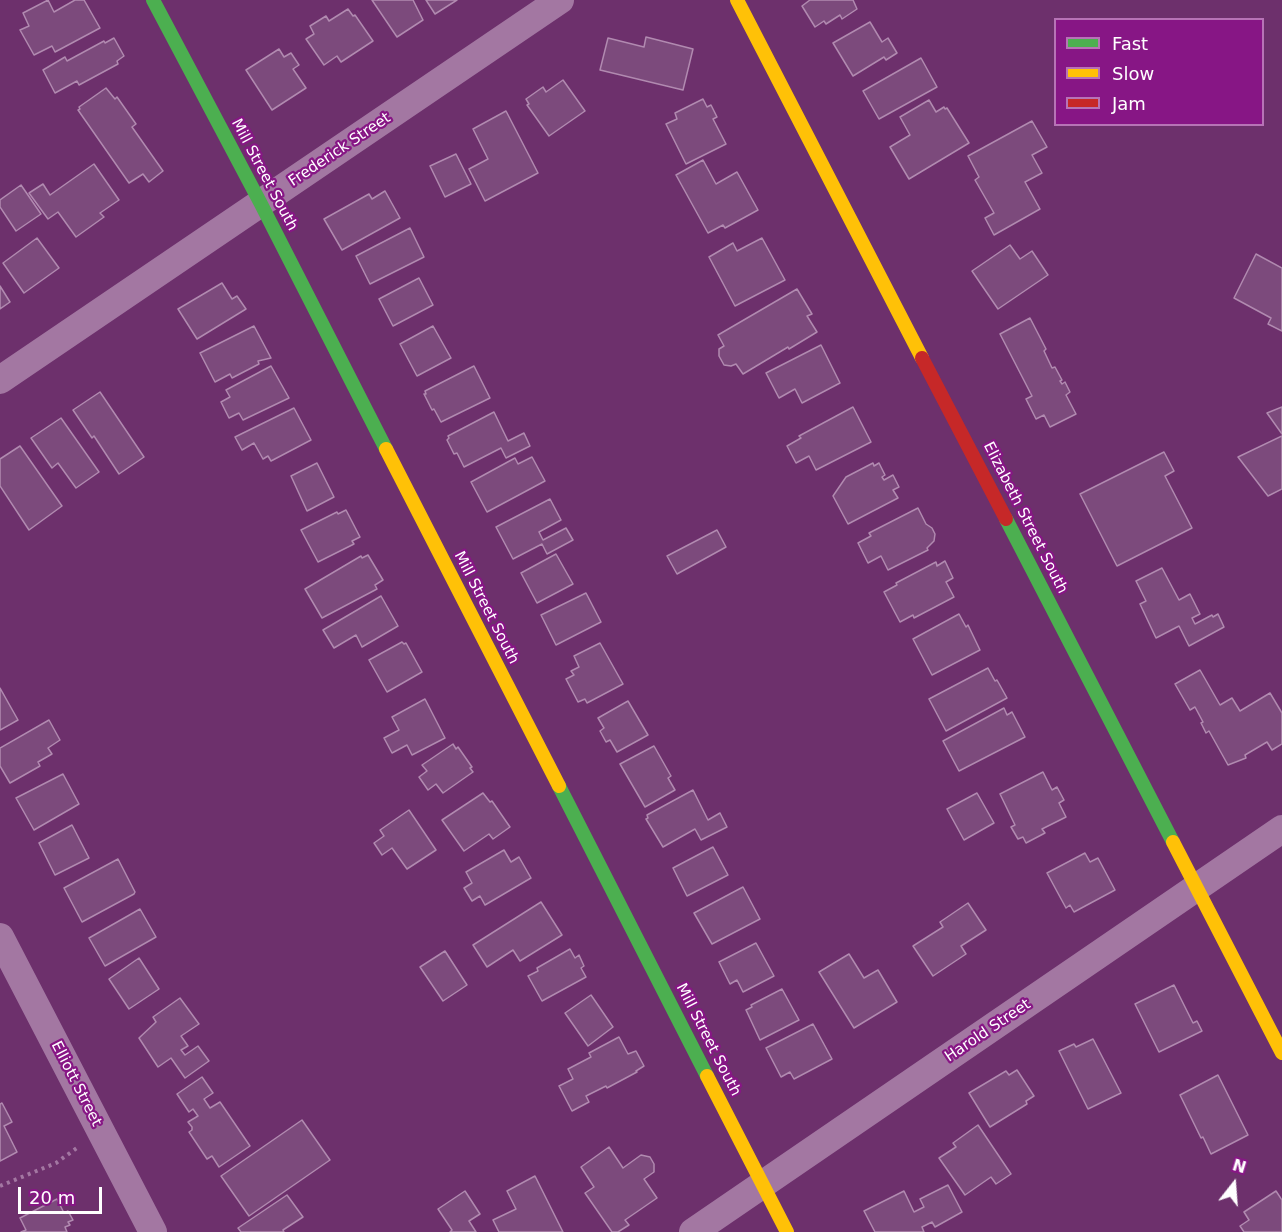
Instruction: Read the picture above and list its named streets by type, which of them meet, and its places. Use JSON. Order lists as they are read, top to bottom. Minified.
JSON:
{"streets":{"street":["Frederick Street","Mill Street South","Elizabeth Street South","Harold Street","Elliott Street"]},"crossings":[["Frederick Street","Mill Street South"],["Mill Street South","Harold Street"],["Elizabeth Street South","Harold Street"]],"legend":["Fast","Slow","Jam"],"scale_bar":"20 m","north":"top"}
